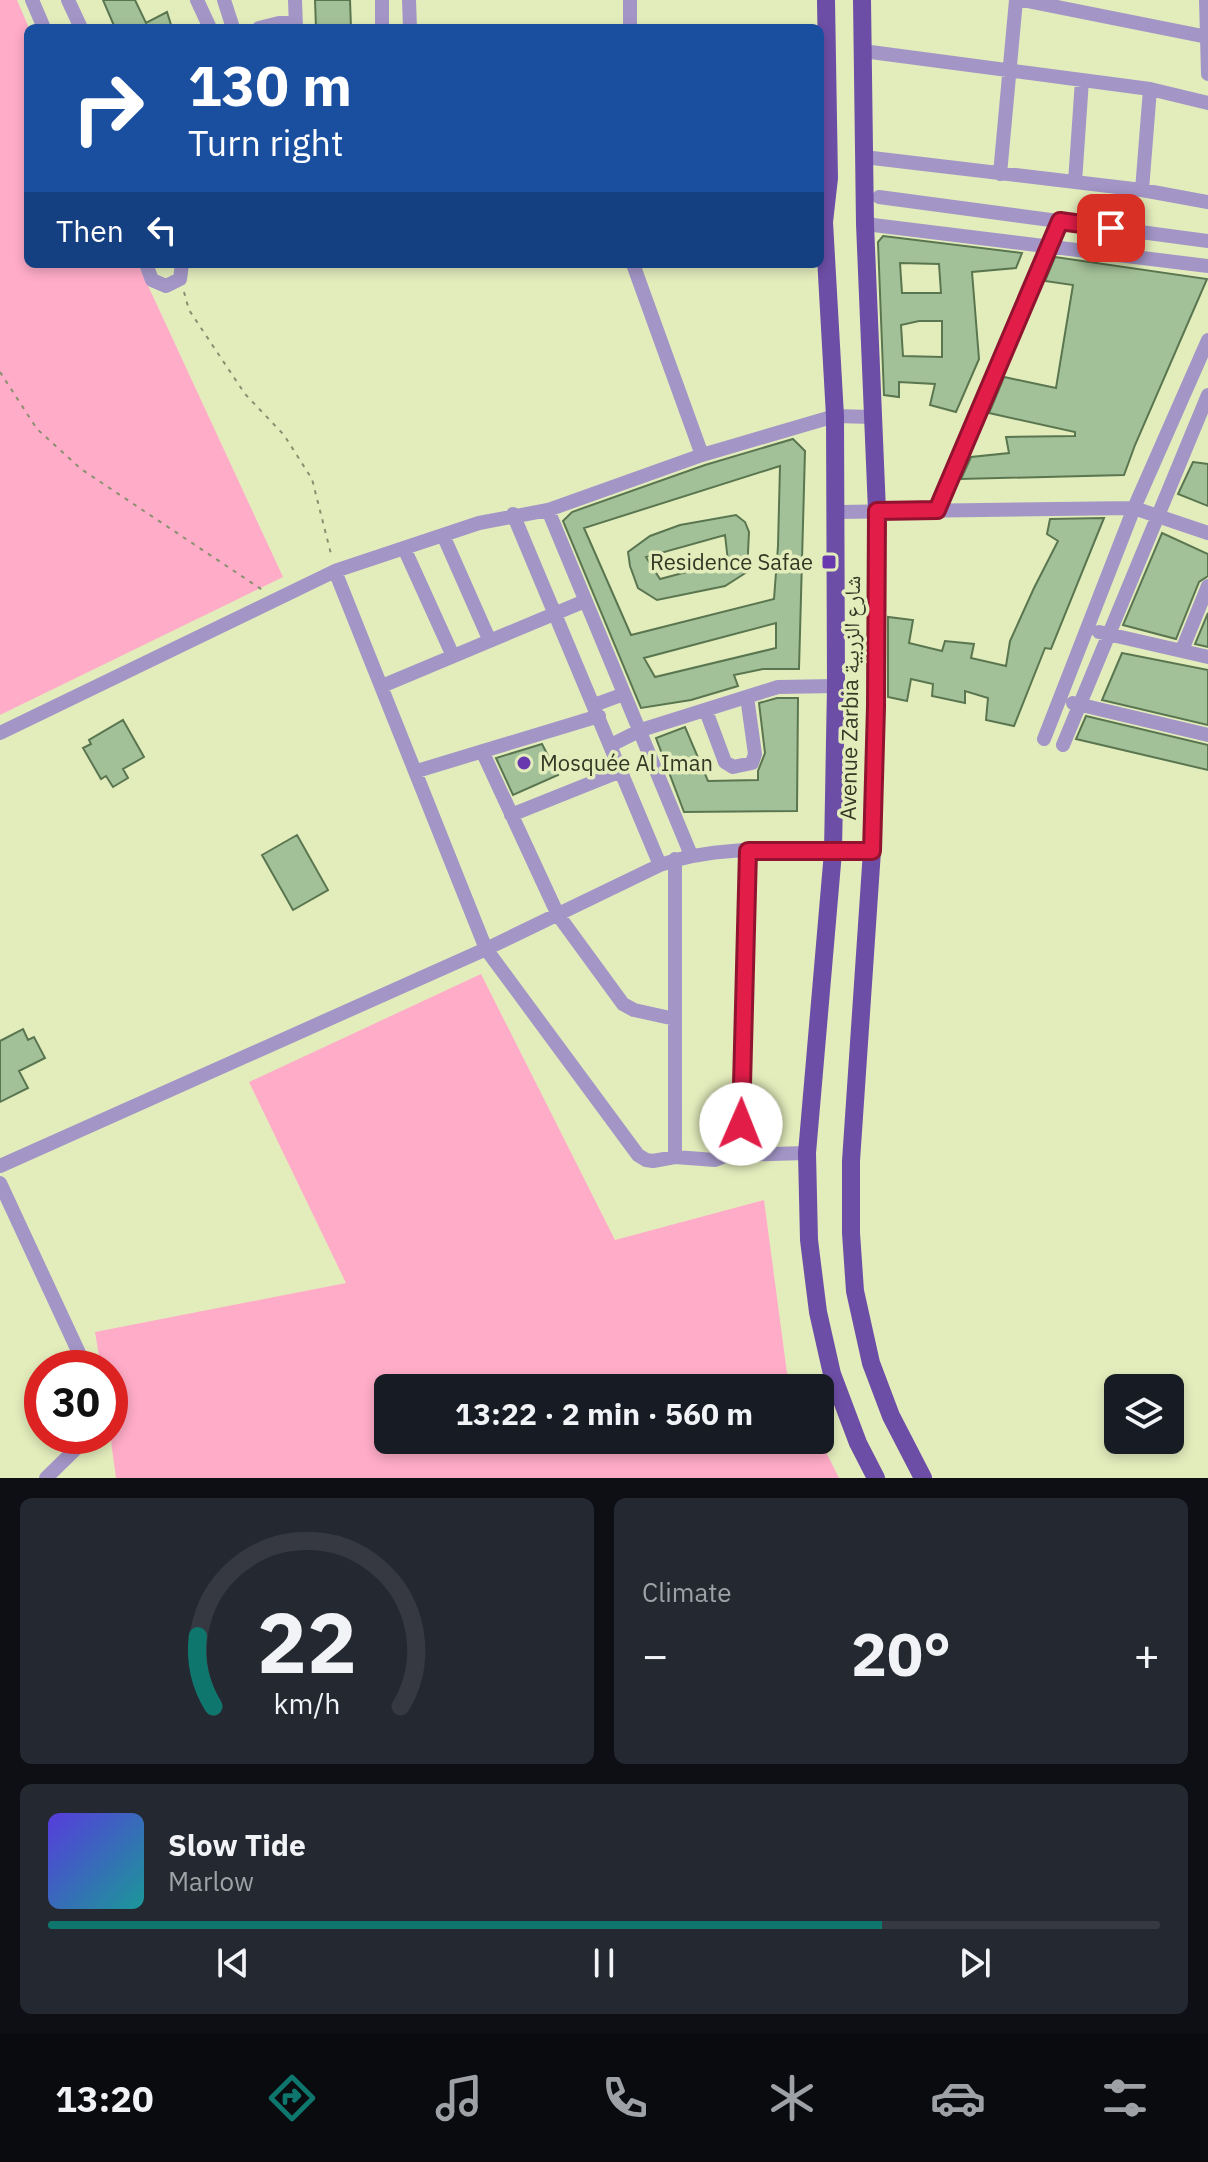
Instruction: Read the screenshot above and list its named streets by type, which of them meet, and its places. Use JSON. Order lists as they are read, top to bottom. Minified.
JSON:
{"streets":{"main road":["Avenue Zarbia شارع الزربية"]},"places":{"transit":["Residence Safae"],"other":["Mosquée Al Iman"]},"page":{"turn":["130 m","Turn right"],"then":"Then","limit":"30","trip":"13:22 · 2 min · 560 m","tile":"Climate","heat":["−","20°","+"],"song":["Slow Tide","Marlow"],"tabs":"13:20","gauge":["22","km/h"]}}
